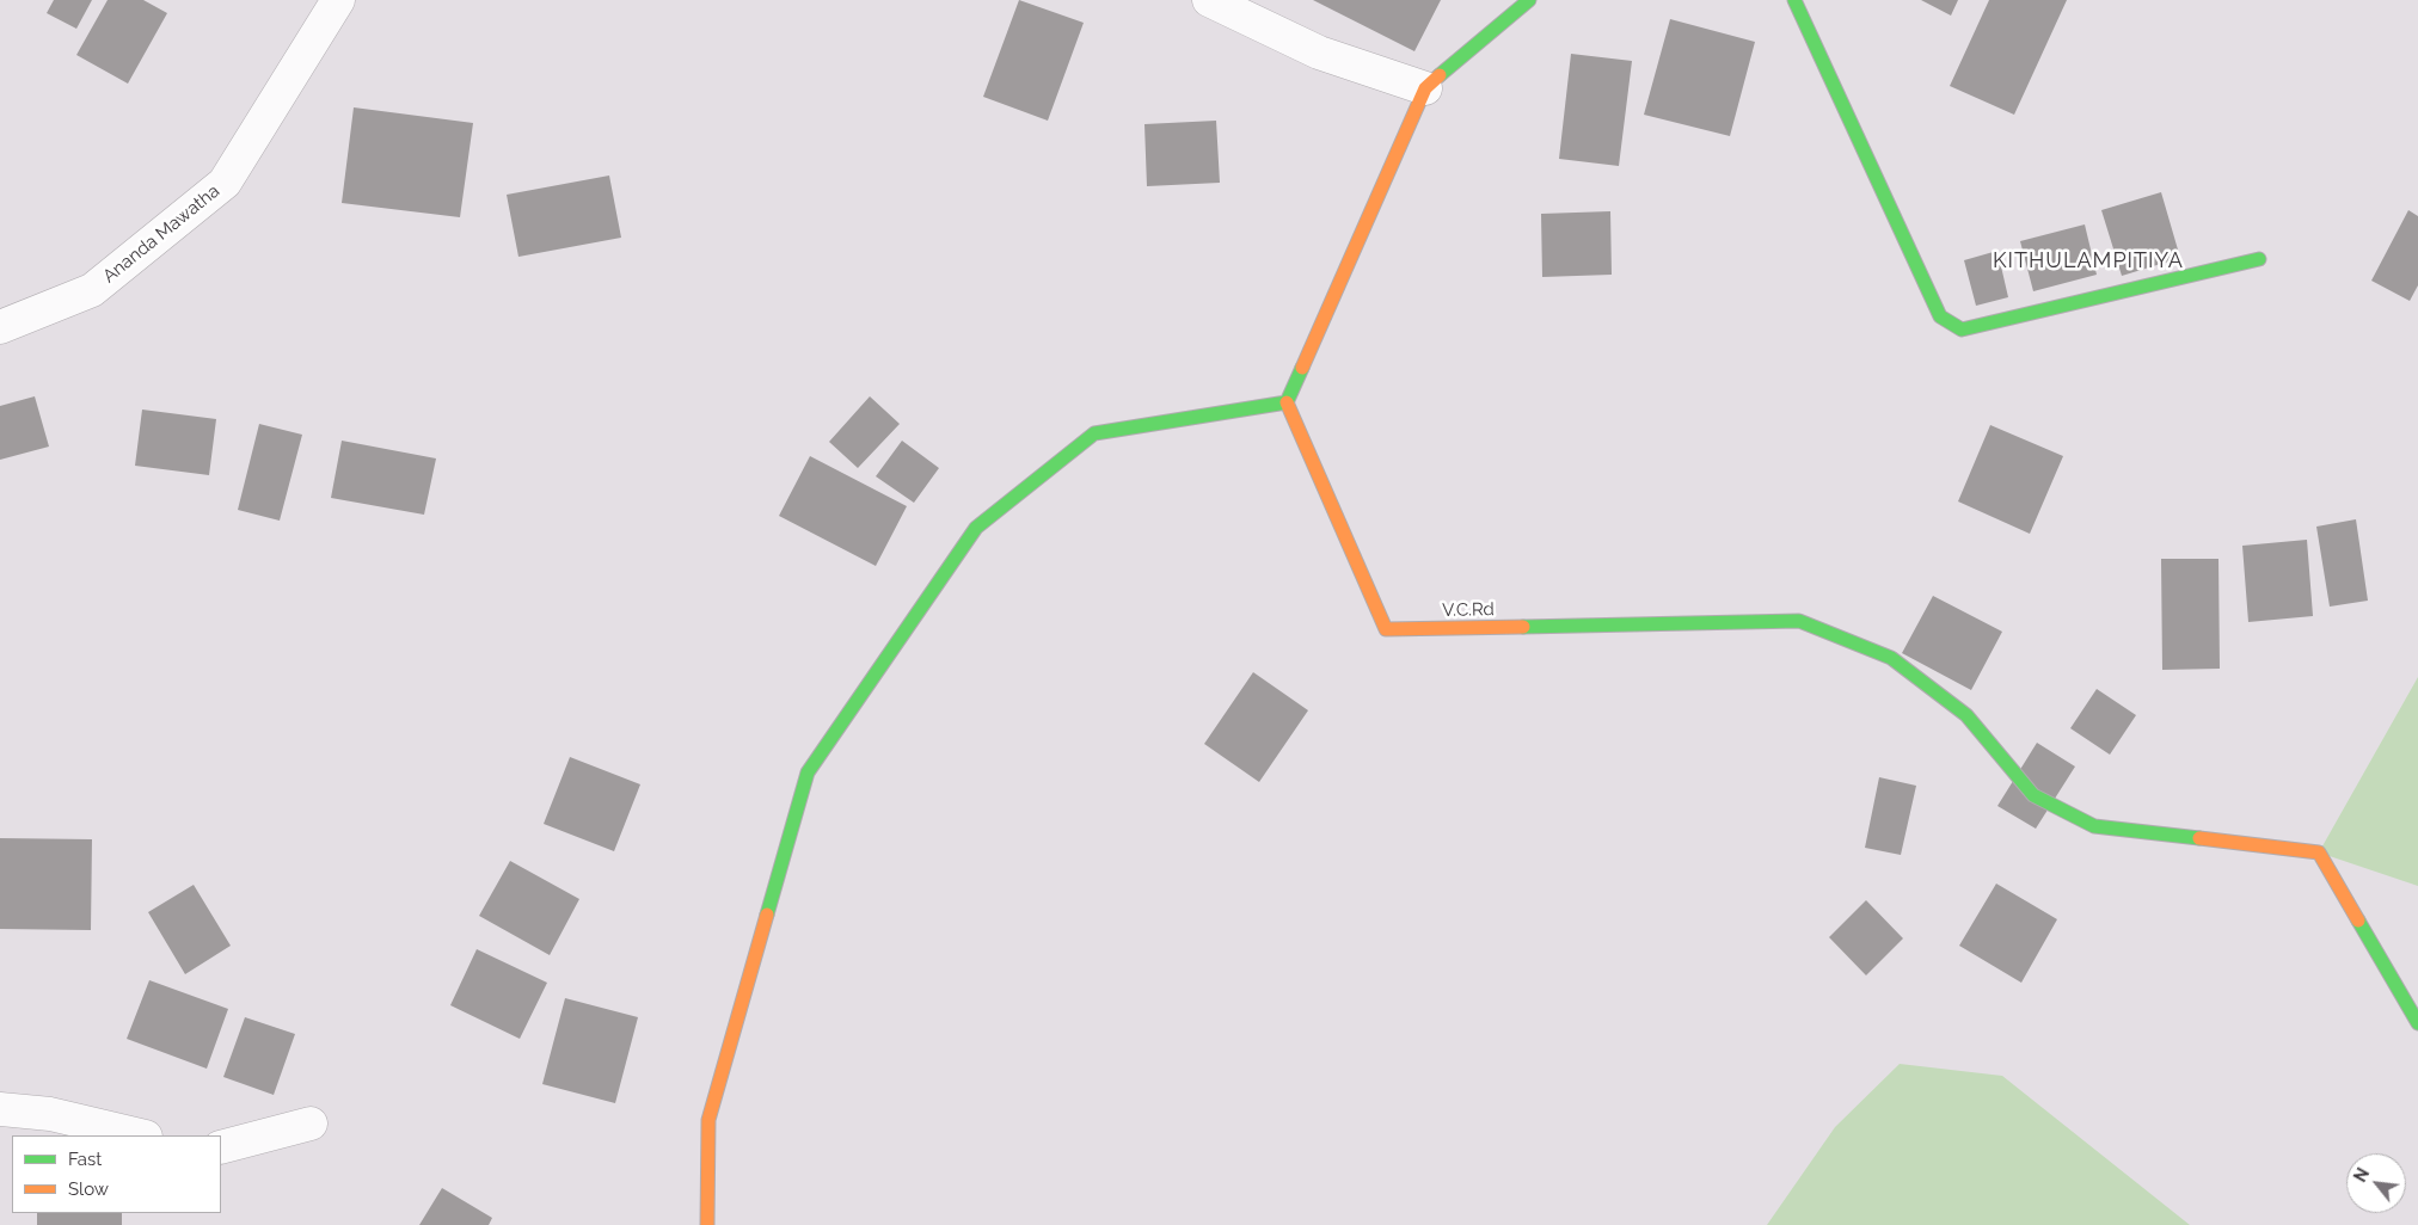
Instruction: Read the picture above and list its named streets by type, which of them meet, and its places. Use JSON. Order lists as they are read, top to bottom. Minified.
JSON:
{"streets":{"street":["Ananda Mawatha","V.C.Rd"]},"districts":["KITHULAMPITIYA"],"legend":["Fast","Slow"],"north":"top left"}
